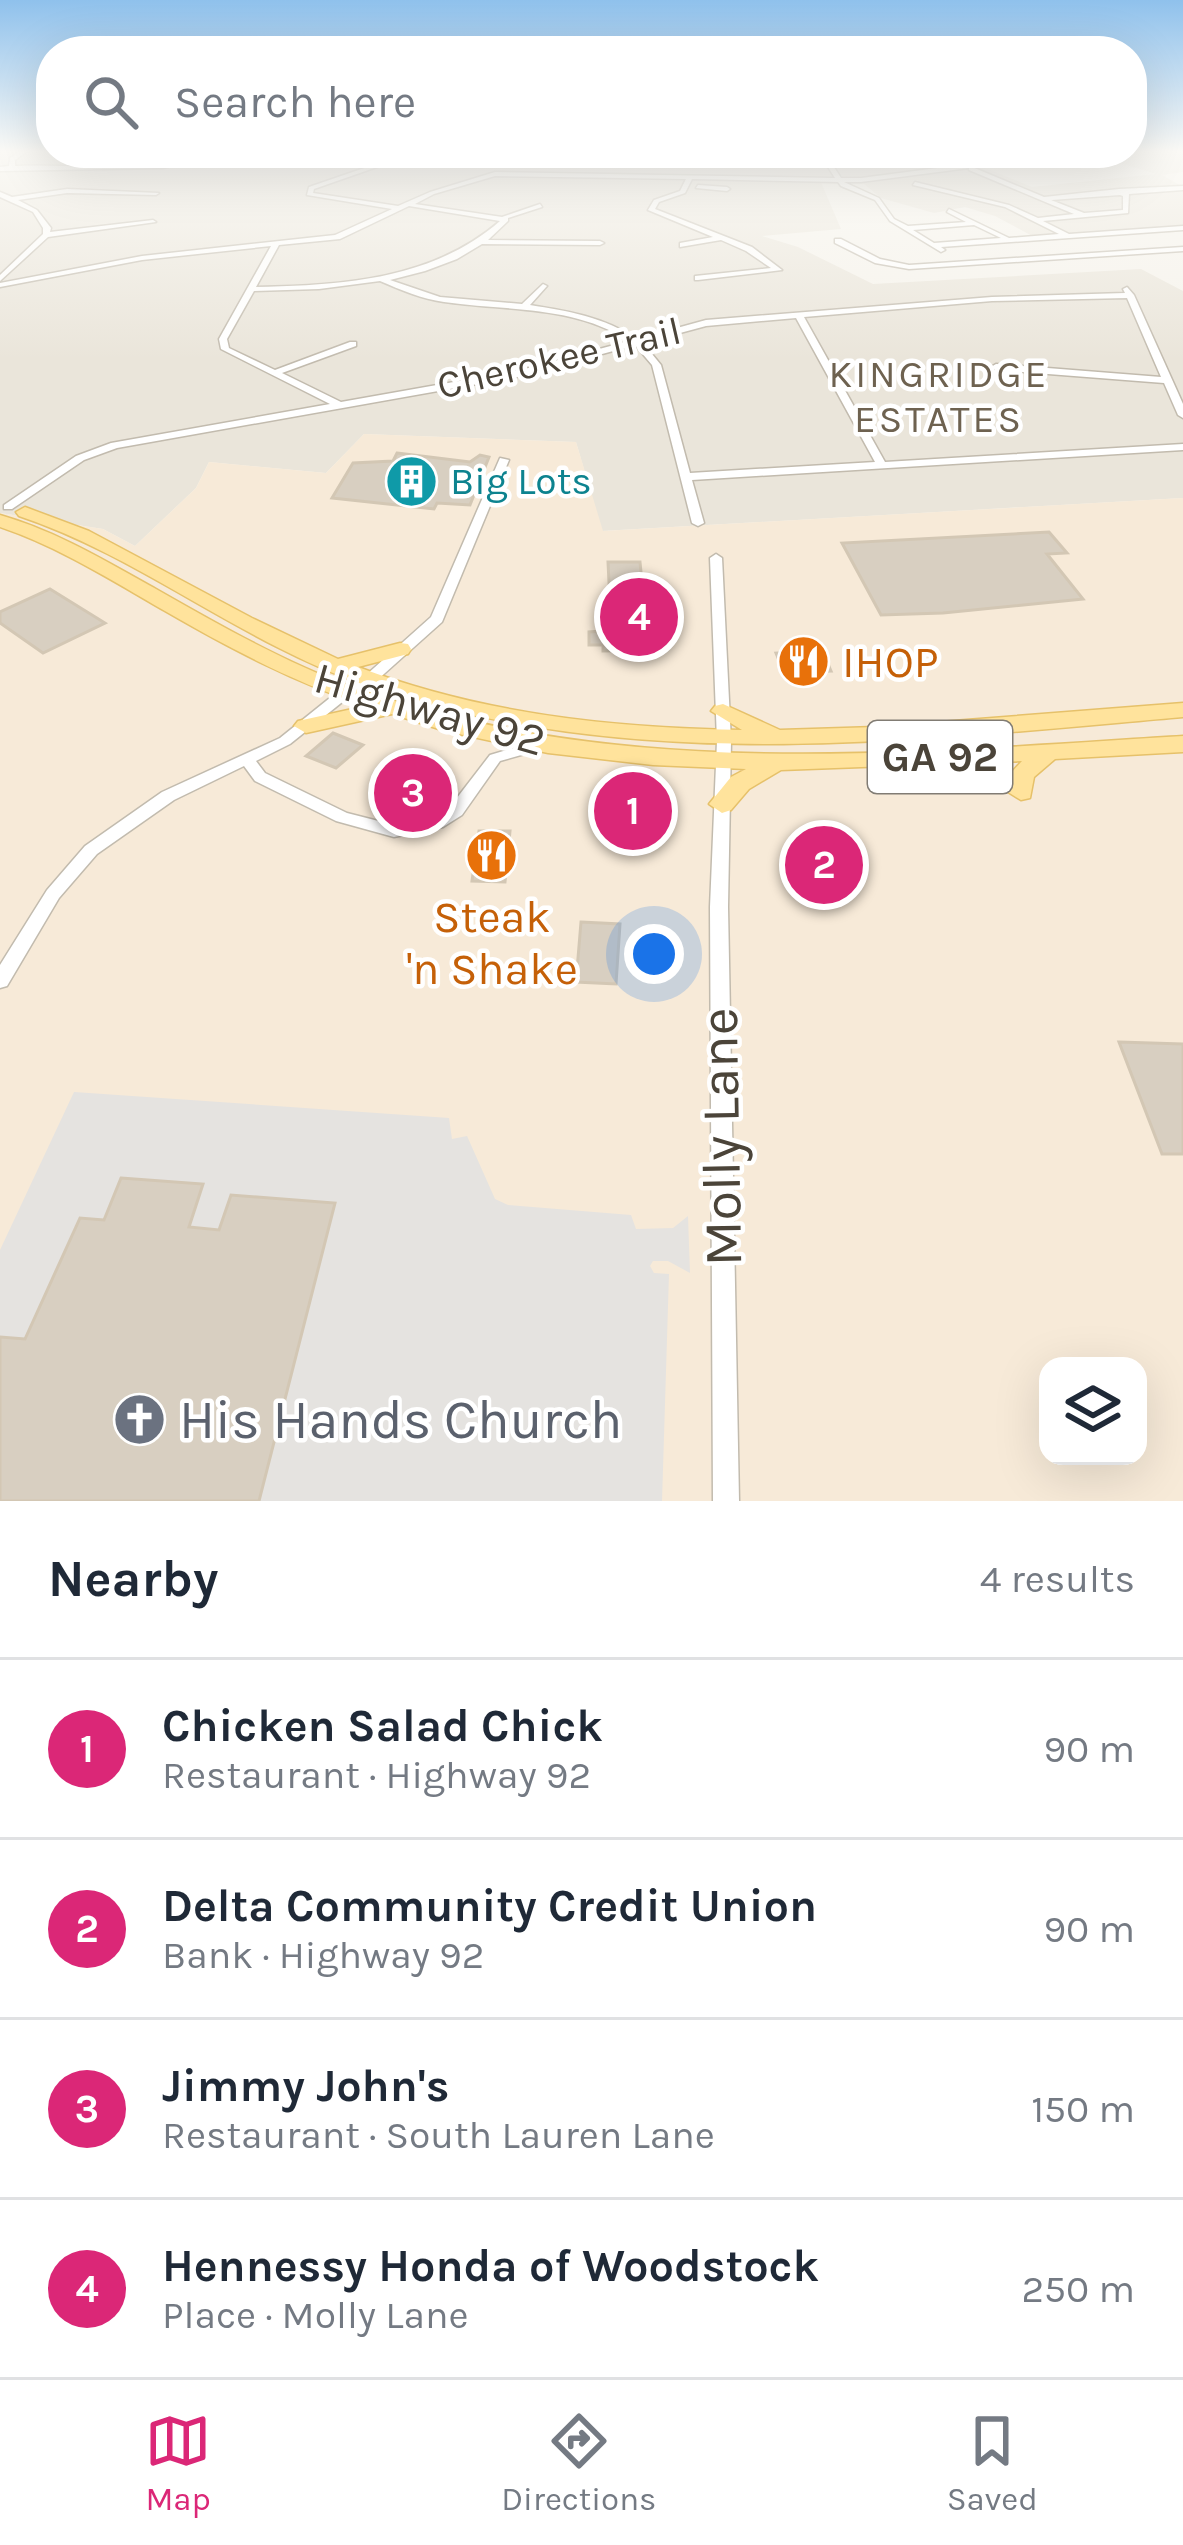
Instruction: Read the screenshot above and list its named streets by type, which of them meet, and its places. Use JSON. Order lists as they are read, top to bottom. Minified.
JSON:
{"streets":{"main road":["Highway 92","GA 92"],"street":["Cherokee Trail","Molly Lane"]},"crossings":[["Cherokee Trail","Highway 92"],["Highway 92","Molly Lane"]],"districts":["KINGRIDGE ESTATES"],"places":{"building":["Big Lots"],"restaurant":["IHOP","Steak 'n Shake"],"church":["His Hands Church"]},"page":{"search":"Search here","pins":["4","3","1","2"],"heading":["Nearby","4 results"],"list":[{"mark":"1","name":"Chicken Salad Chick","note":"Restaurant · Highway 92","value":"90 m"},{"mark":"2","name":"Delta Community Credit Union","note":"Bank · Highway 92","value":"90 m"},{"mark":"3","name":"Jimmy John's","note":"Restaurant · South Lauren Lane","value":"150 m"},{"mark":"4","name":"Hennessy Honda of Woodstock","note":"Place · Molly Lane","value":"250 m"}],"nav":["Map","Directions","Saved"]}}
